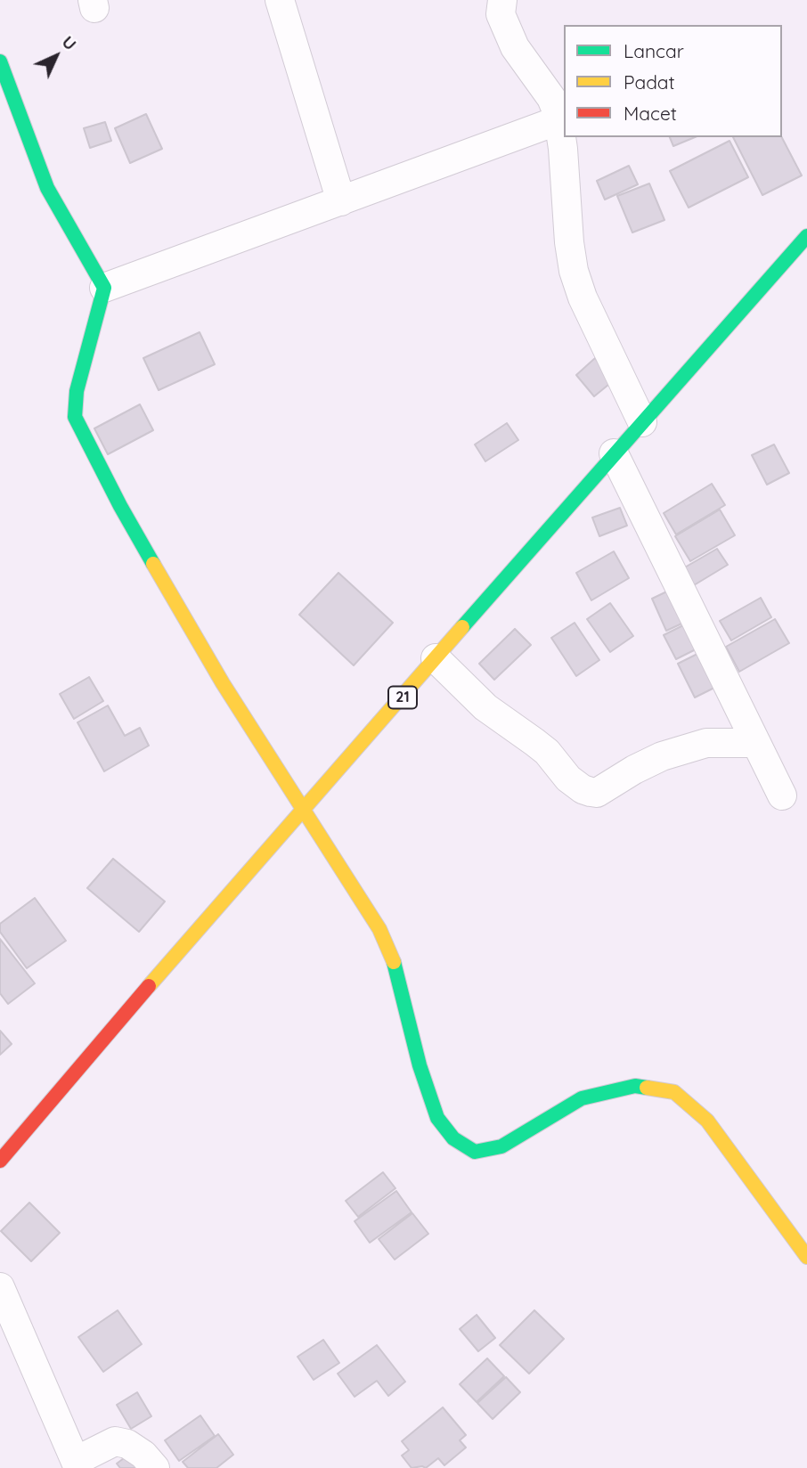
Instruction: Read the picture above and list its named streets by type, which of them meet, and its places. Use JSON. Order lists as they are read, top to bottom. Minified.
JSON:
{"streets":{"main road":["21"]},"legend":["Lancar","Padat","Macet"],"north":"top right"}
